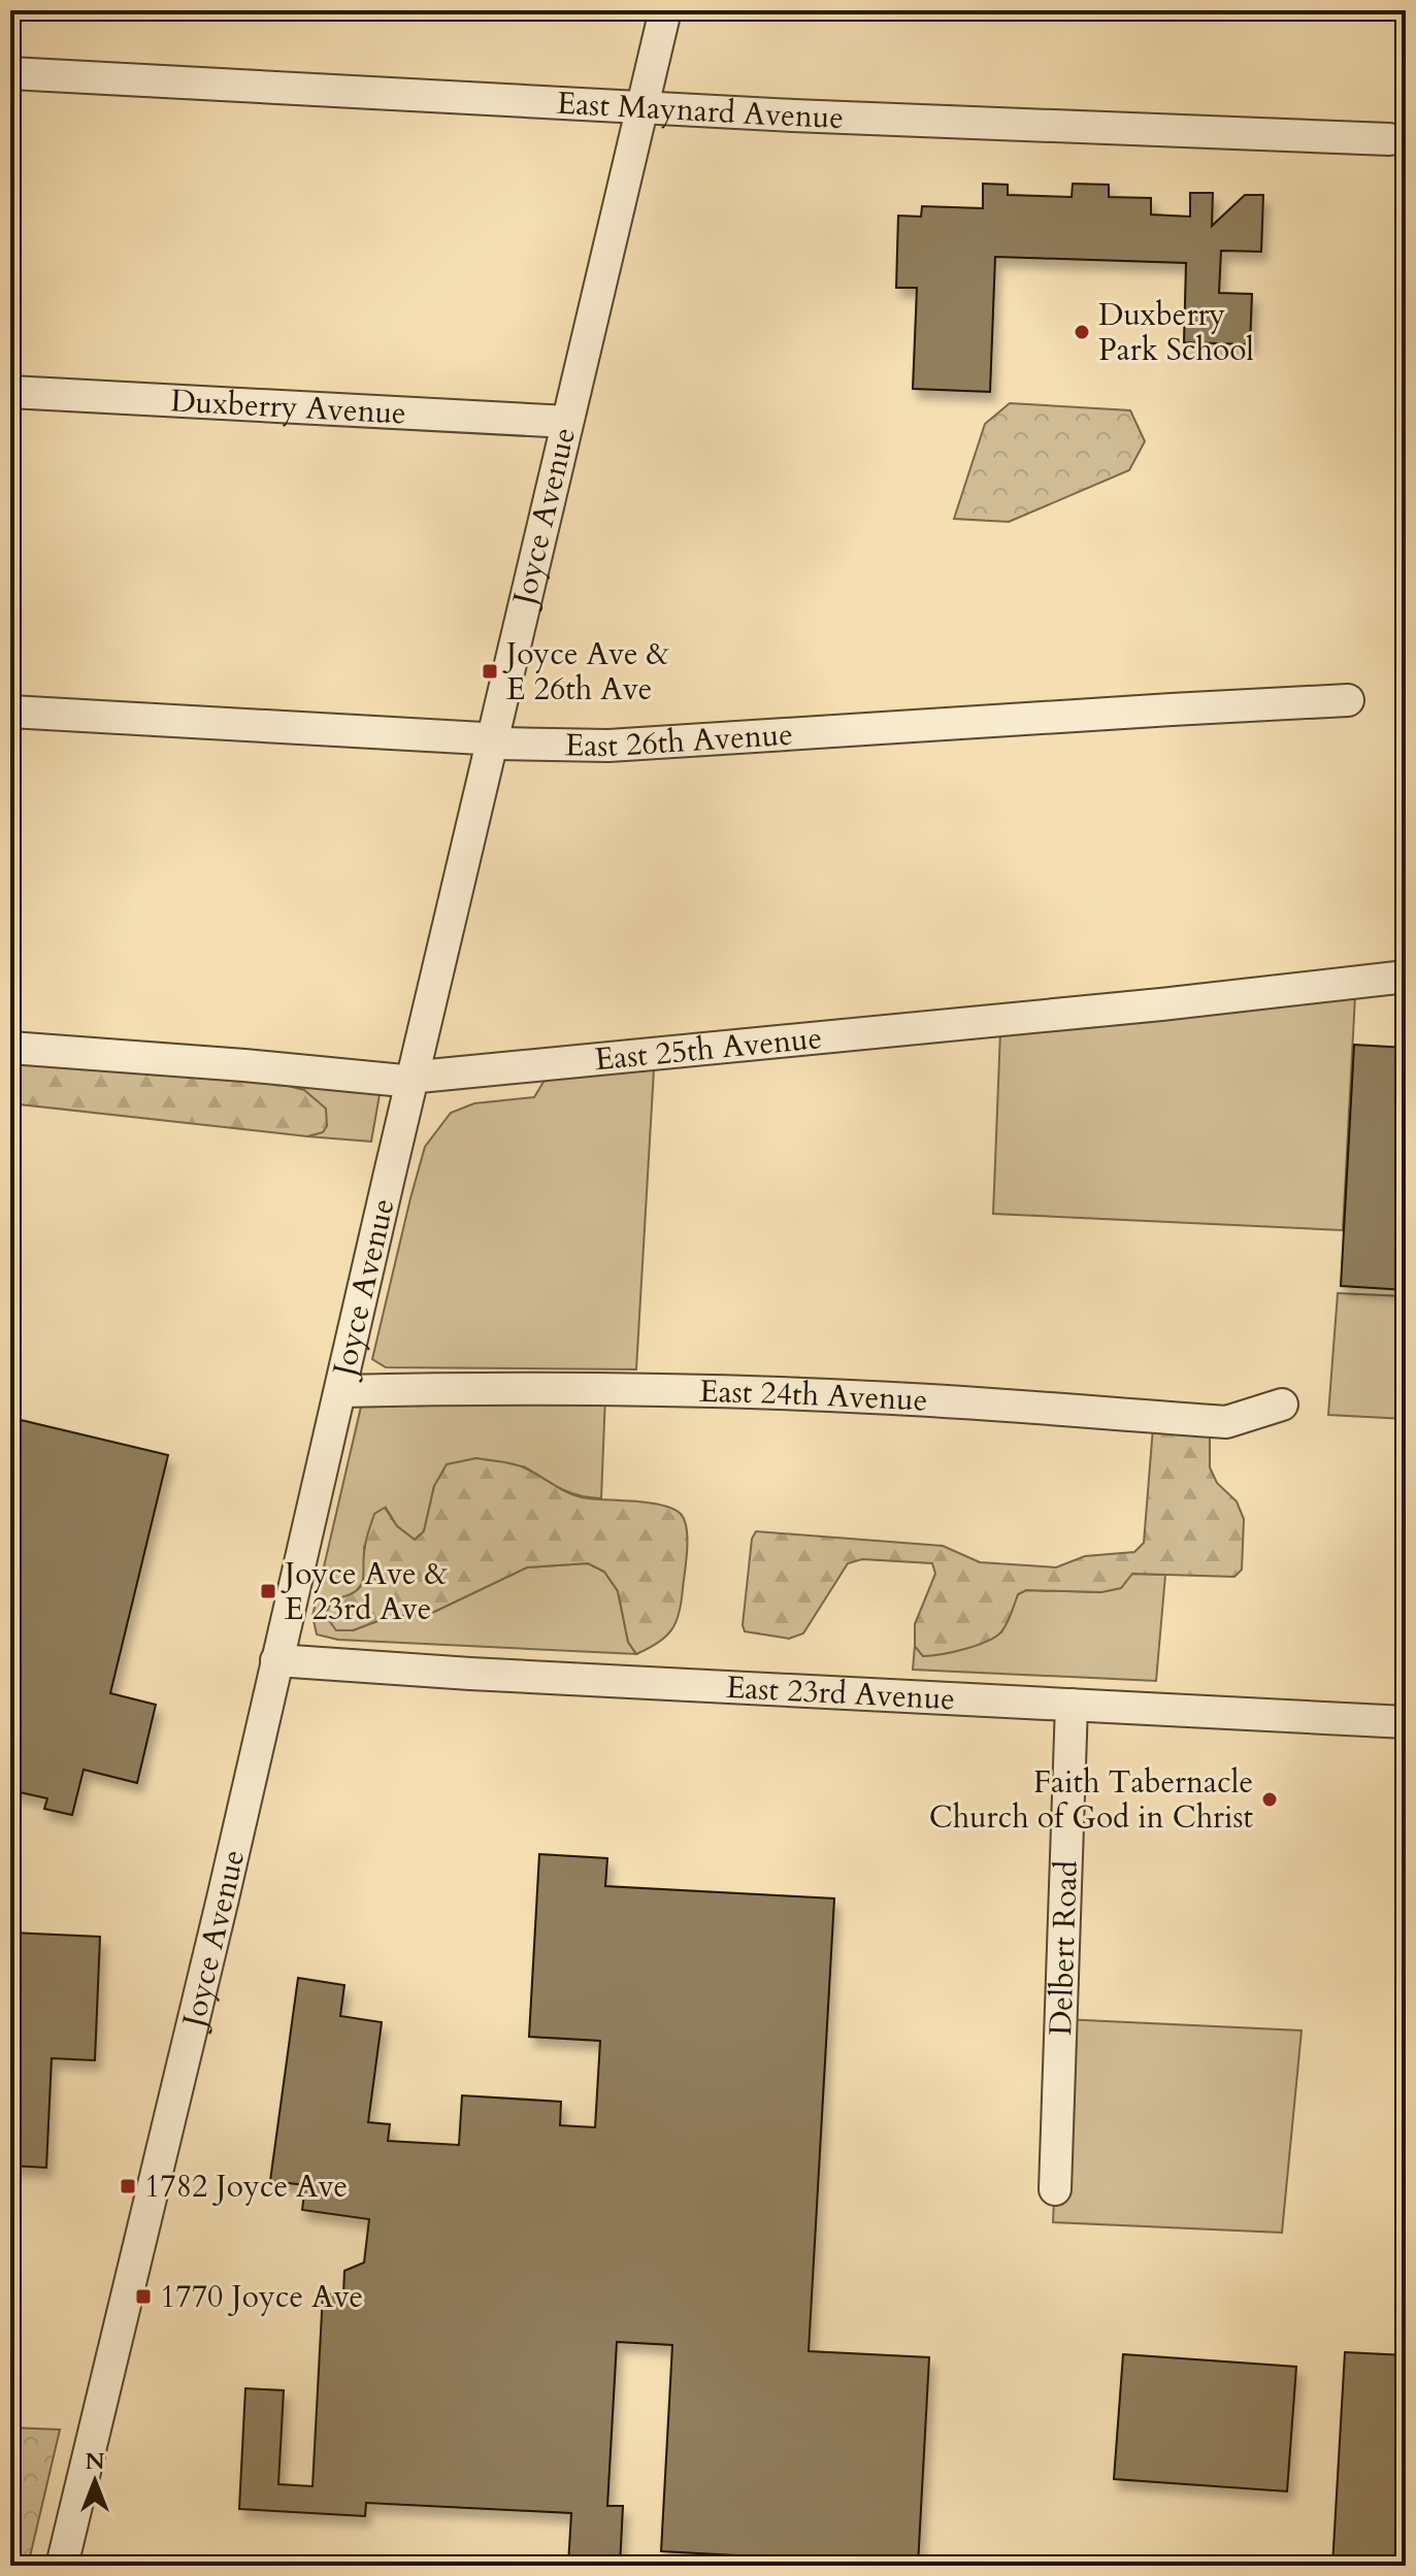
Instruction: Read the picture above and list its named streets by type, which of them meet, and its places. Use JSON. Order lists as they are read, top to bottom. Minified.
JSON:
{"streets":{"street":["East Maynard Avenue","Duxberry Avenue","Joyce Avenue","East 26th Avenue","East 25th Avenue","East 24th Avenue","East 23rd Avenue","Delbert Road"]},"crossings":[["East Maynard Avenue","Joyce Avenue"],["Duxberry Avenue","Joyce Avenue"],["Joyce Avenue","East 26th Avenue"],["Joyce Avenue","East 25th Avenue"],["Joyce Avenue","East 24th Avenue"],["Joyce Avenue","East 23rd Avenue"],["East 23rd Avenue","Delbert Road"]],"places":{"other":["Duxberry Park School","Faith Tabernacle Church of God in Christ"],"transit":["Joyce Ave & E 26th Ave","Joyce Ave & E 23rd Ave","1782 Joyce Ave","1770 Joyce Ave"]},"north":"top"}
